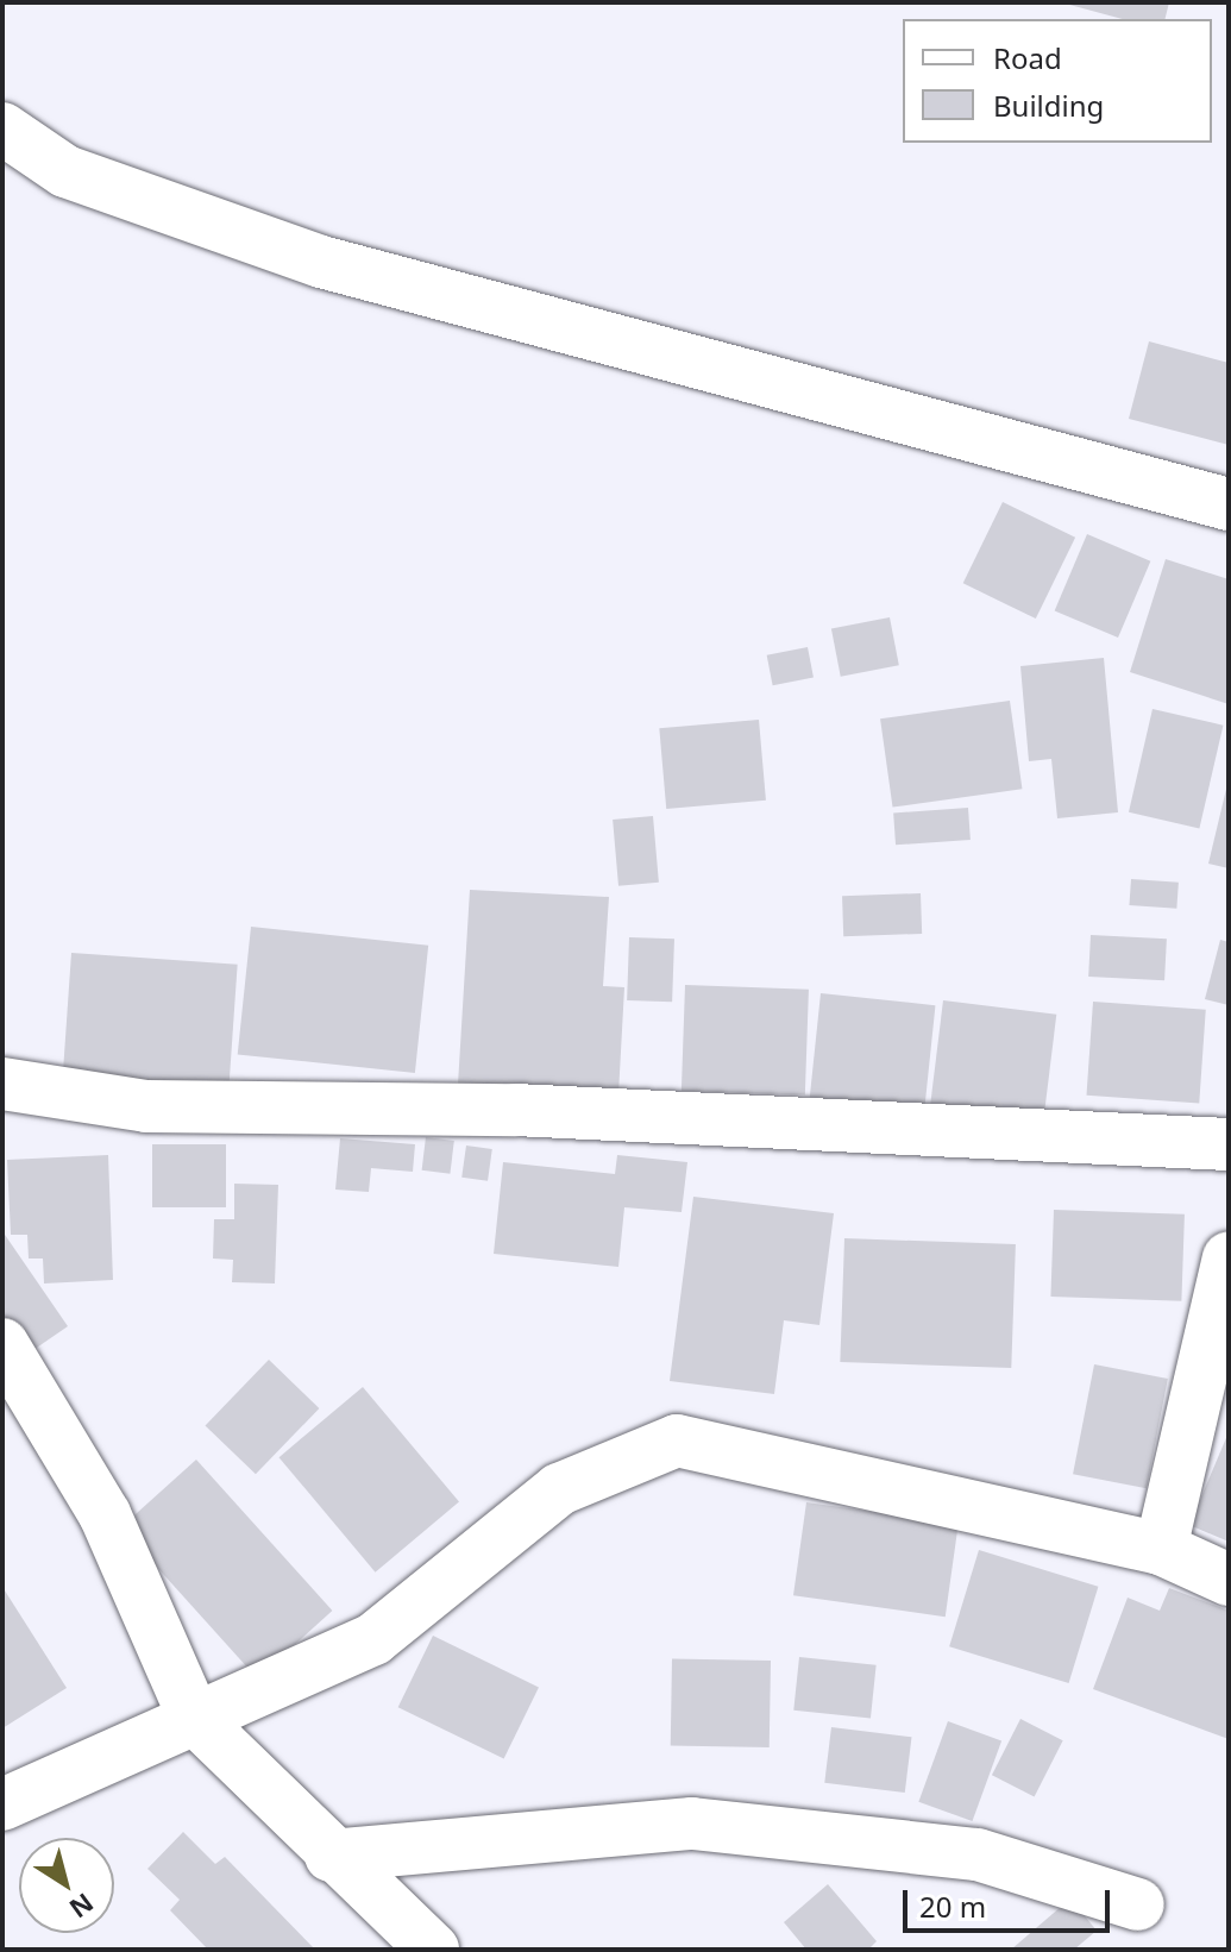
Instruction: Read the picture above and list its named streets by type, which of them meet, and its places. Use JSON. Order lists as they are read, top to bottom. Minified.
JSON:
{"legend":["Road","Building"],"scale_bar":"20 m","north":"bottom right"}
